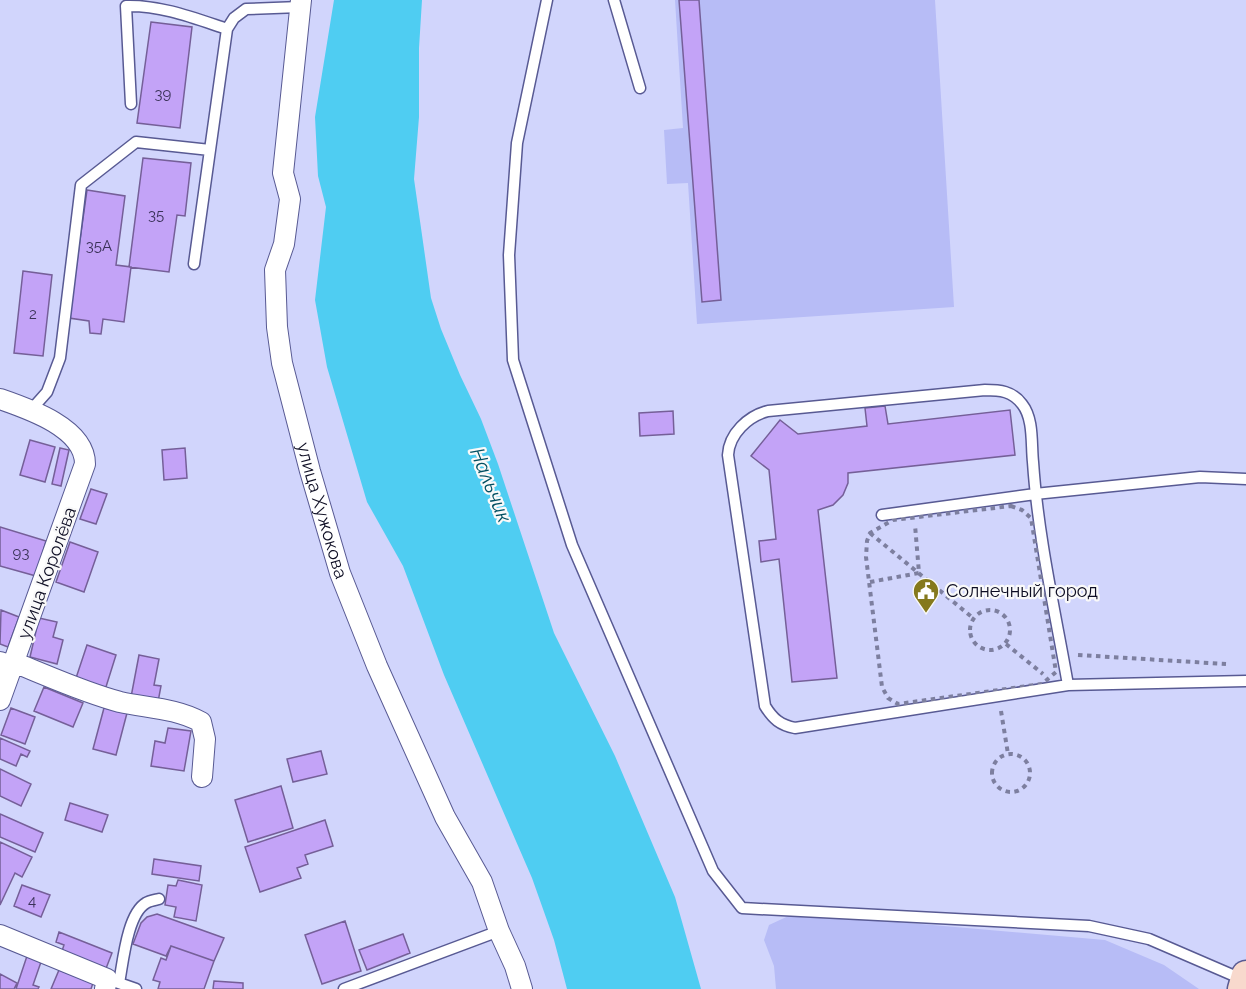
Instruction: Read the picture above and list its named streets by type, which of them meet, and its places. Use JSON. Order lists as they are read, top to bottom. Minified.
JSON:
{"streets":{"street":["улица Хужокова","улица Королёва"]},"water":["Нальчик"],"places":{"public building":["Солнечный город"]},"house_numbers":["39","35","35А","2","93","4"]}
